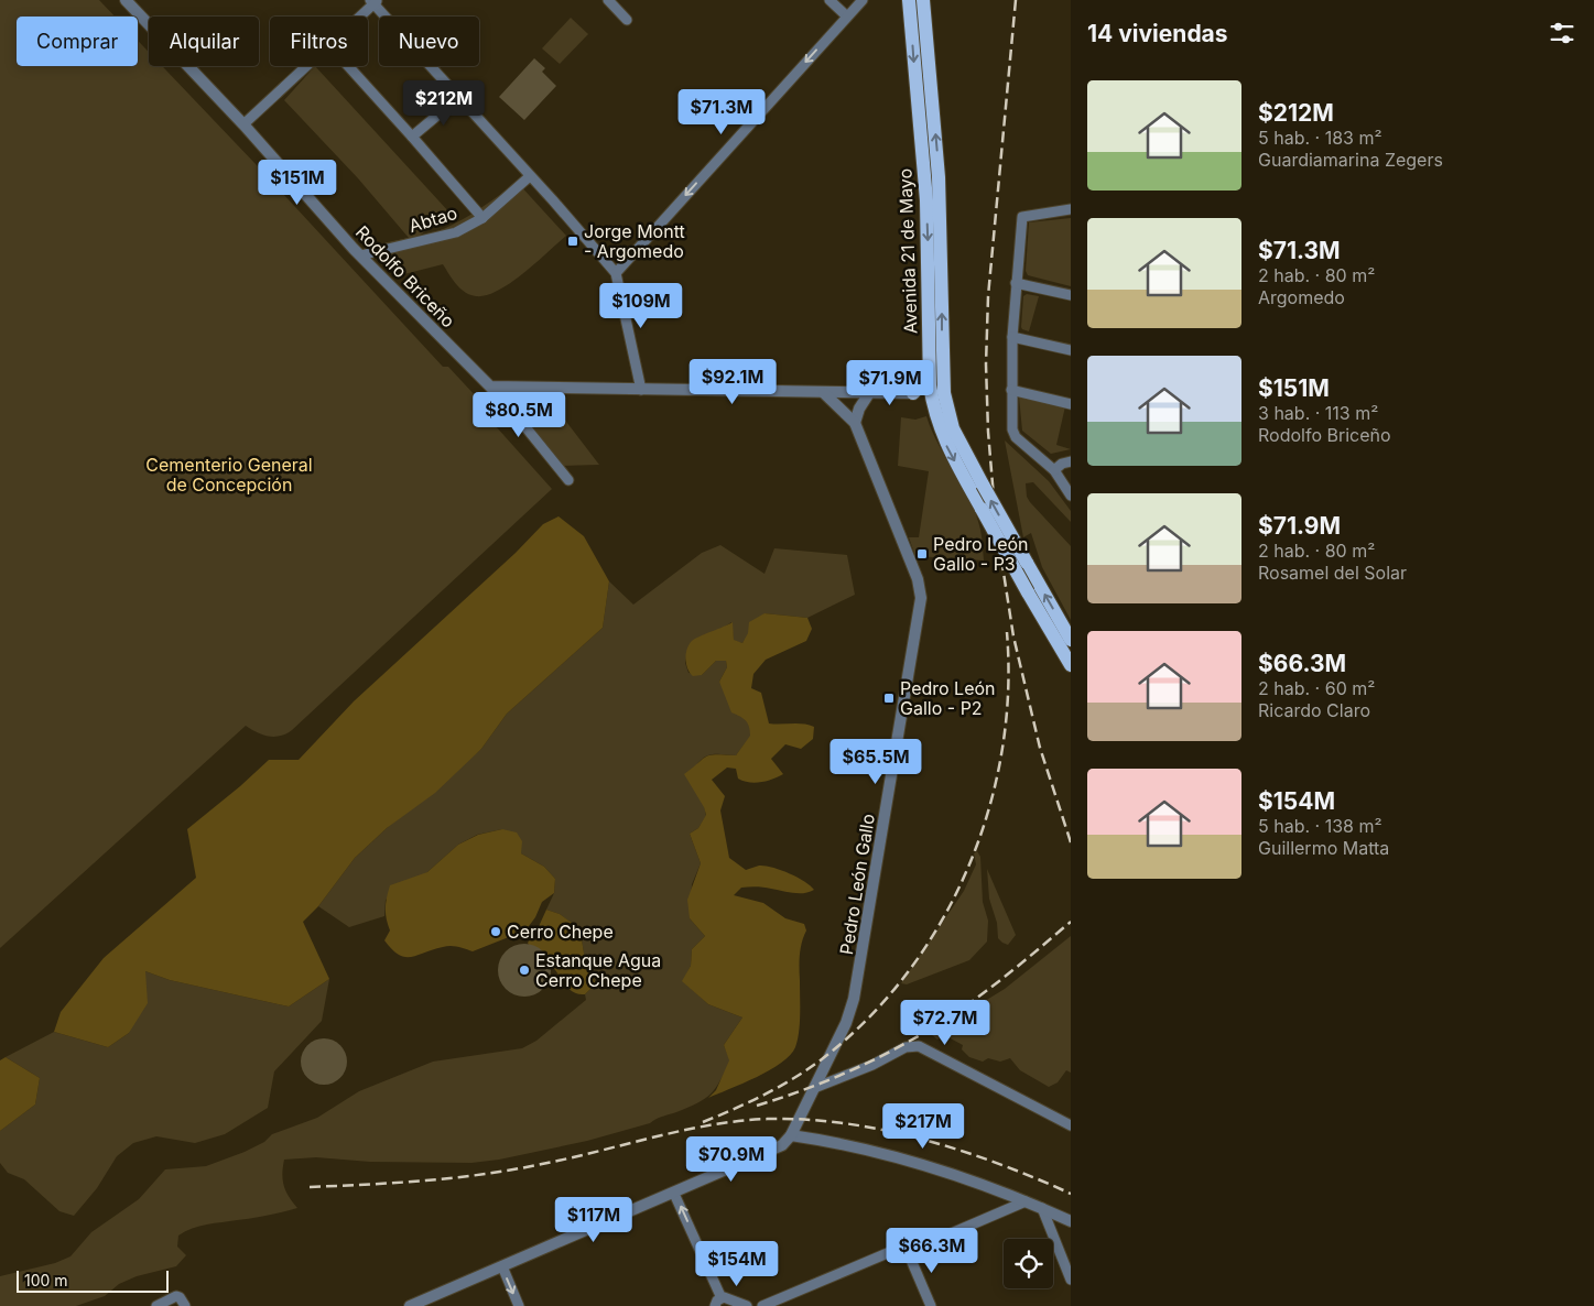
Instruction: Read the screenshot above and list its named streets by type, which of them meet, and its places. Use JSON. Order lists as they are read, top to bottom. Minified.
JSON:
{"streets":{"main road":["Avenida 21 de Mayo"],"street":["Abtao","Rodolfo Briceño","Pedro León Gallo"]},"crossings":[["Abtao","Rodolfo Briceño"]],"parks":["Cementerio General de Concepción"],"places":{"transit":["Jorge Montt - Argomedo","Pedro León Gallo - P3","Pedro León Gallo - P2"],"other":["Cerro Chepe","Estanque Agua Cerro Chepe"]},"scale_bar":"100 m","page":{"heading":"14 viviendas","chip":["Comprar","Alquilar","Filtros","Nuevo"],"list":[{"name":"$212M","note":"5 hab. · 183 m² · Guardiamarina Zegers"},{"name":"$71.3M","note":"2 hab. · 80 m² · Argomedo"},{"name":"$151M","note":"3 hab. · 113 m² · Rodolfo Briceño"},{"name":"$71.9M","note":"2 hab. · 80 m² · Rosamel del Solar"},{"name":"$66.3M","note":"2 hab. · 60 m² · Ricardo Claro"},{"name":"$154M","note":"5 hab. · 138 m² · Guillermo Matta"}],"price":["$212M","$71.3M","$151M","$109M","$92.1M","$71.9M","$80.5M","$65.5M","$72.7M","$217M","$70.9M","$117M","$66.3M","$154M"],"scale":"100 m"}}
